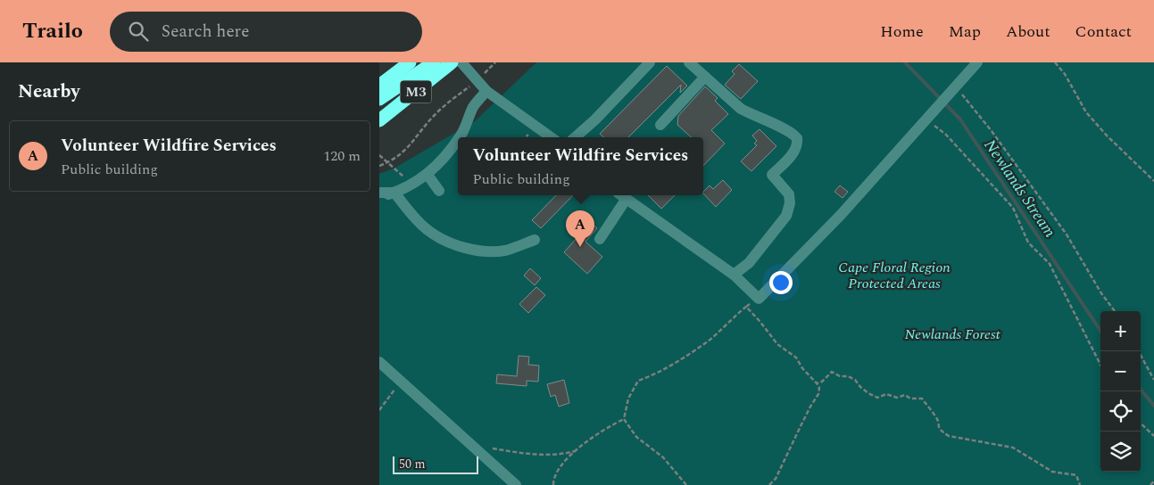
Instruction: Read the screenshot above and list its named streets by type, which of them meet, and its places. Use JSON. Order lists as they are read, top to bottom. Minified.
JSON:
{"streets":{"highway":["M3"]},"water":["Newlands Stream"],"parks":["Cape Floral Region Protected Areas","Newlands Forest"],"scale_bar":"50 m","page":{"header":"Trailo","search":"Search here","nav":["Home","Map","About","Contact"],"heading":"Nearby","list":[{"mark":"A","name":"Volunteer Wildfire Services","note":"Public building","value":"120 m"}],"popup":["Volunteer Wildfire Services","Public building"],"pins":"A","map_buttons":["+","−"],"scale":"50 m"}}
